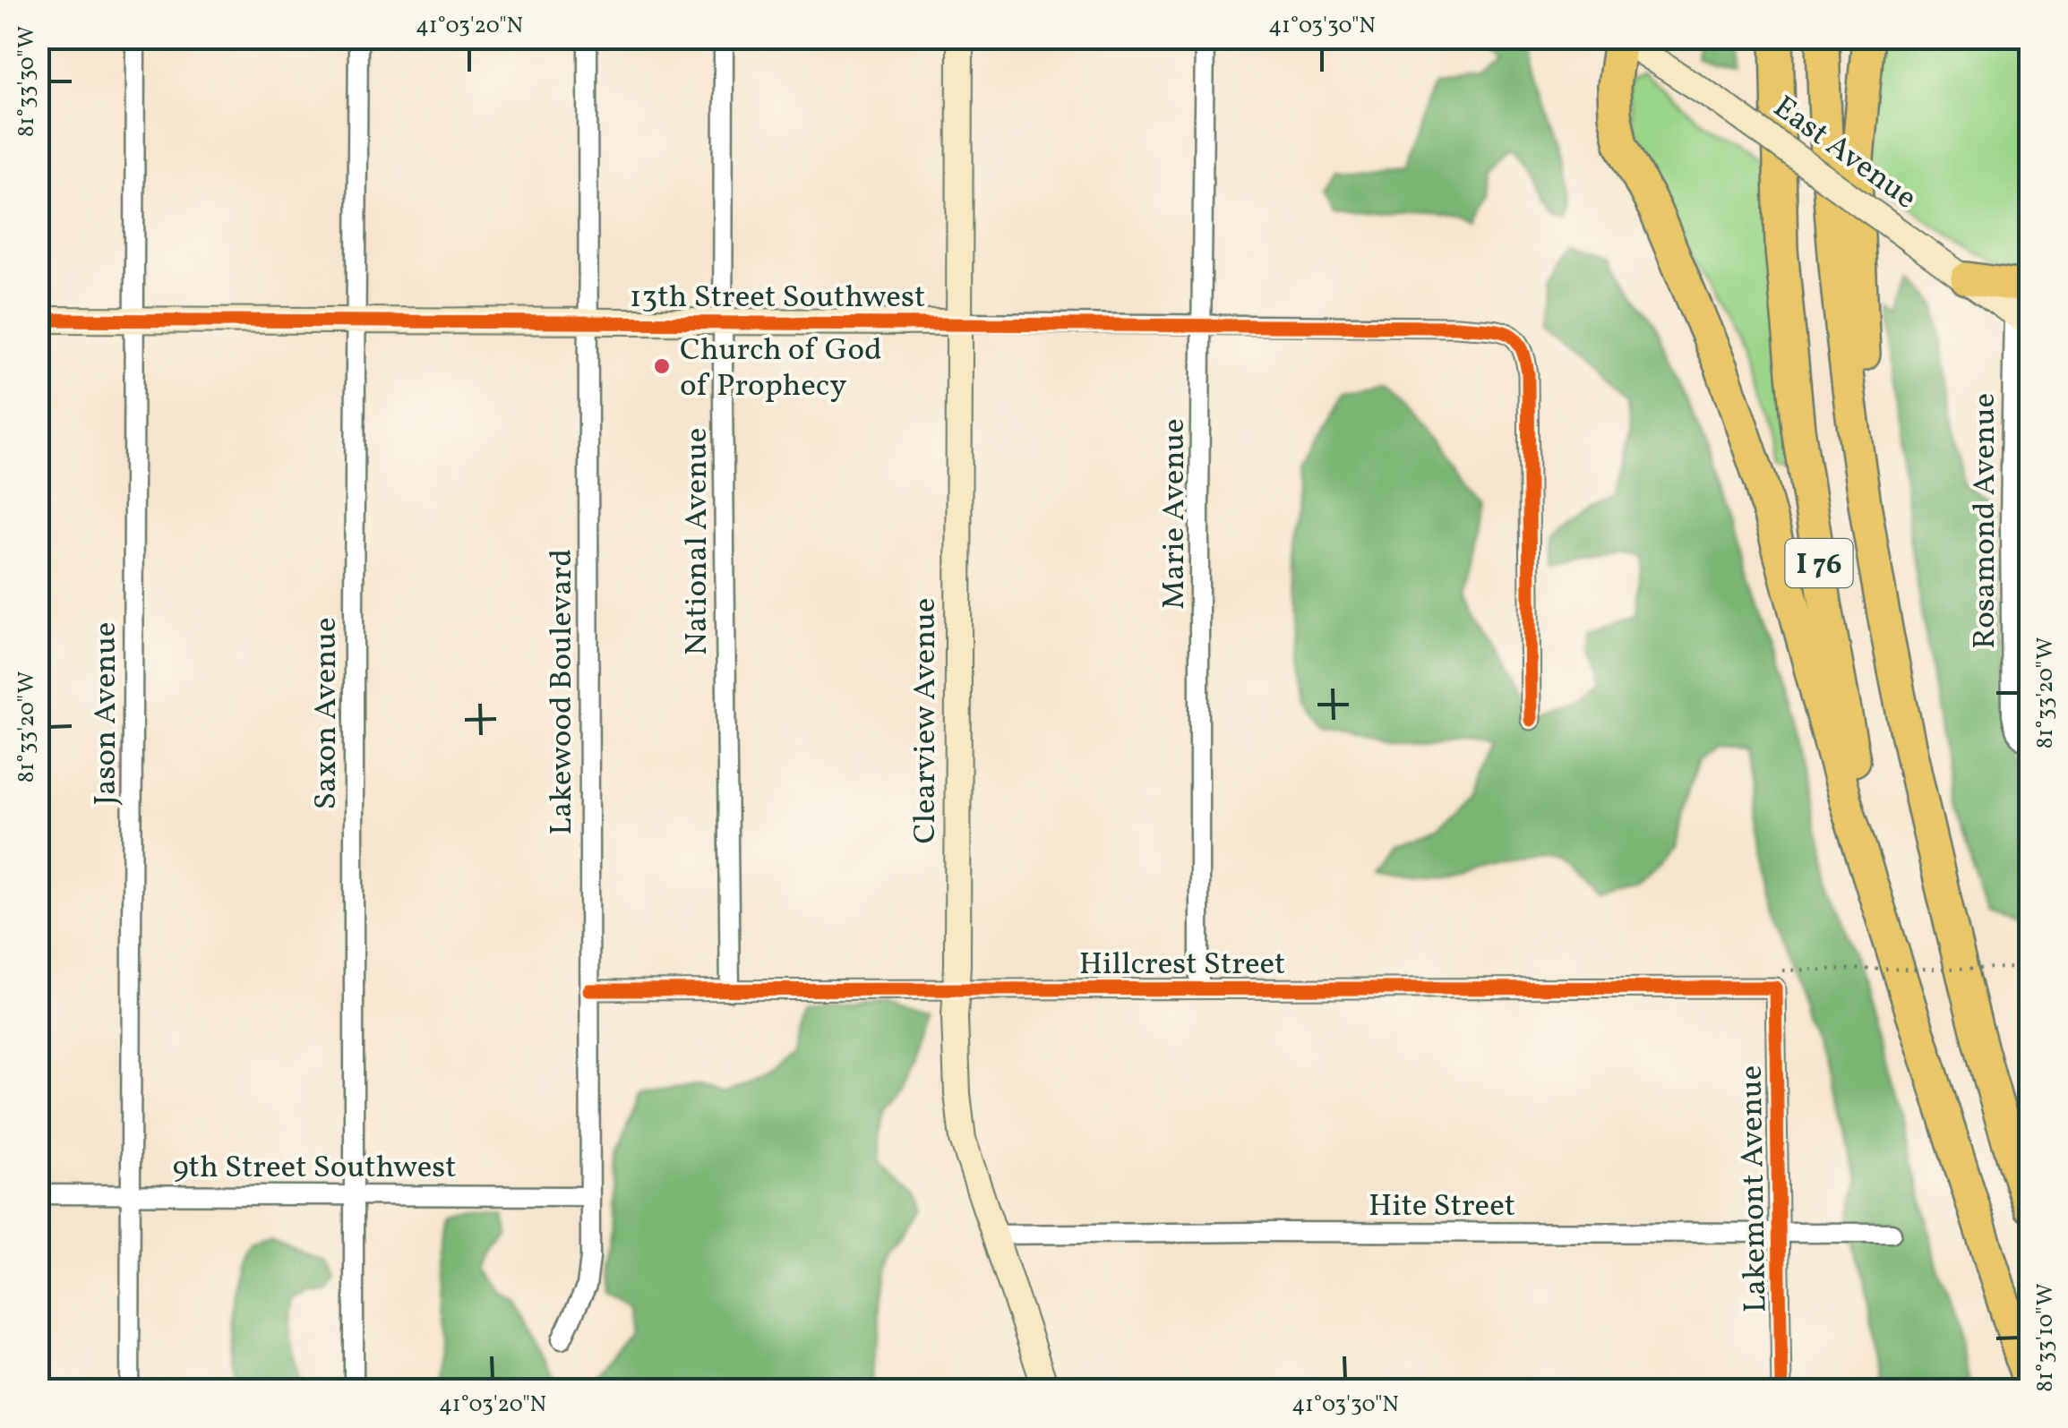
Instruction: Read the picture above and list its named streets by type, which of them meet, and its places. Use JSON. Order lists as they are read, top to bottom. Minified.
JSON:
{"streets":{"highway":["I 76"],"street":["East Avenue","13th Street Southwest","Marie Avenue","Rosamond Avenue","National Avenue","Lakewood Boulevard","Jason Avenue","Saxon Avenue","Clearview Avenue","Hillcrest Street","9th Street Southwest","Lakemont Avenue","Hite Street"]},"crossings":[["13th Street Southwest","Marie Avenue"],["13th Street Southwest","National Avenue"],["13th Street Southwest","Lakewood Boulevard"],["13th Street Southwest","Jason Avenue"],["13th Street Southwest","Saxon Avenue"],["13th Street Southwest","Clearview Avenue"],["Marie Avenue","Hillcrest Street"],["National Avenue","Hillcrest Street"],["Lakewood Boulevard","Hillcrest Street"],["Lakewood Boulevard","9th Street Southwest"],["Jason Avenue","9th Street Southwest"],["Saxon Avenue","9th Street Southwest"],["Clearview Avenue","Hillcrest Street"],["Clearview Avenue","Hite Street"],["Hillcrest Street","Lakemont Avenue"],["Lakemont Avenue","Hite Street"]],"places":["Church of God of Prophecy"],"coordinates":["41°03'20\"N","41°03'30\"N","81°33'30\"W","81°33'20\"W","81°33'10\"W"]}
